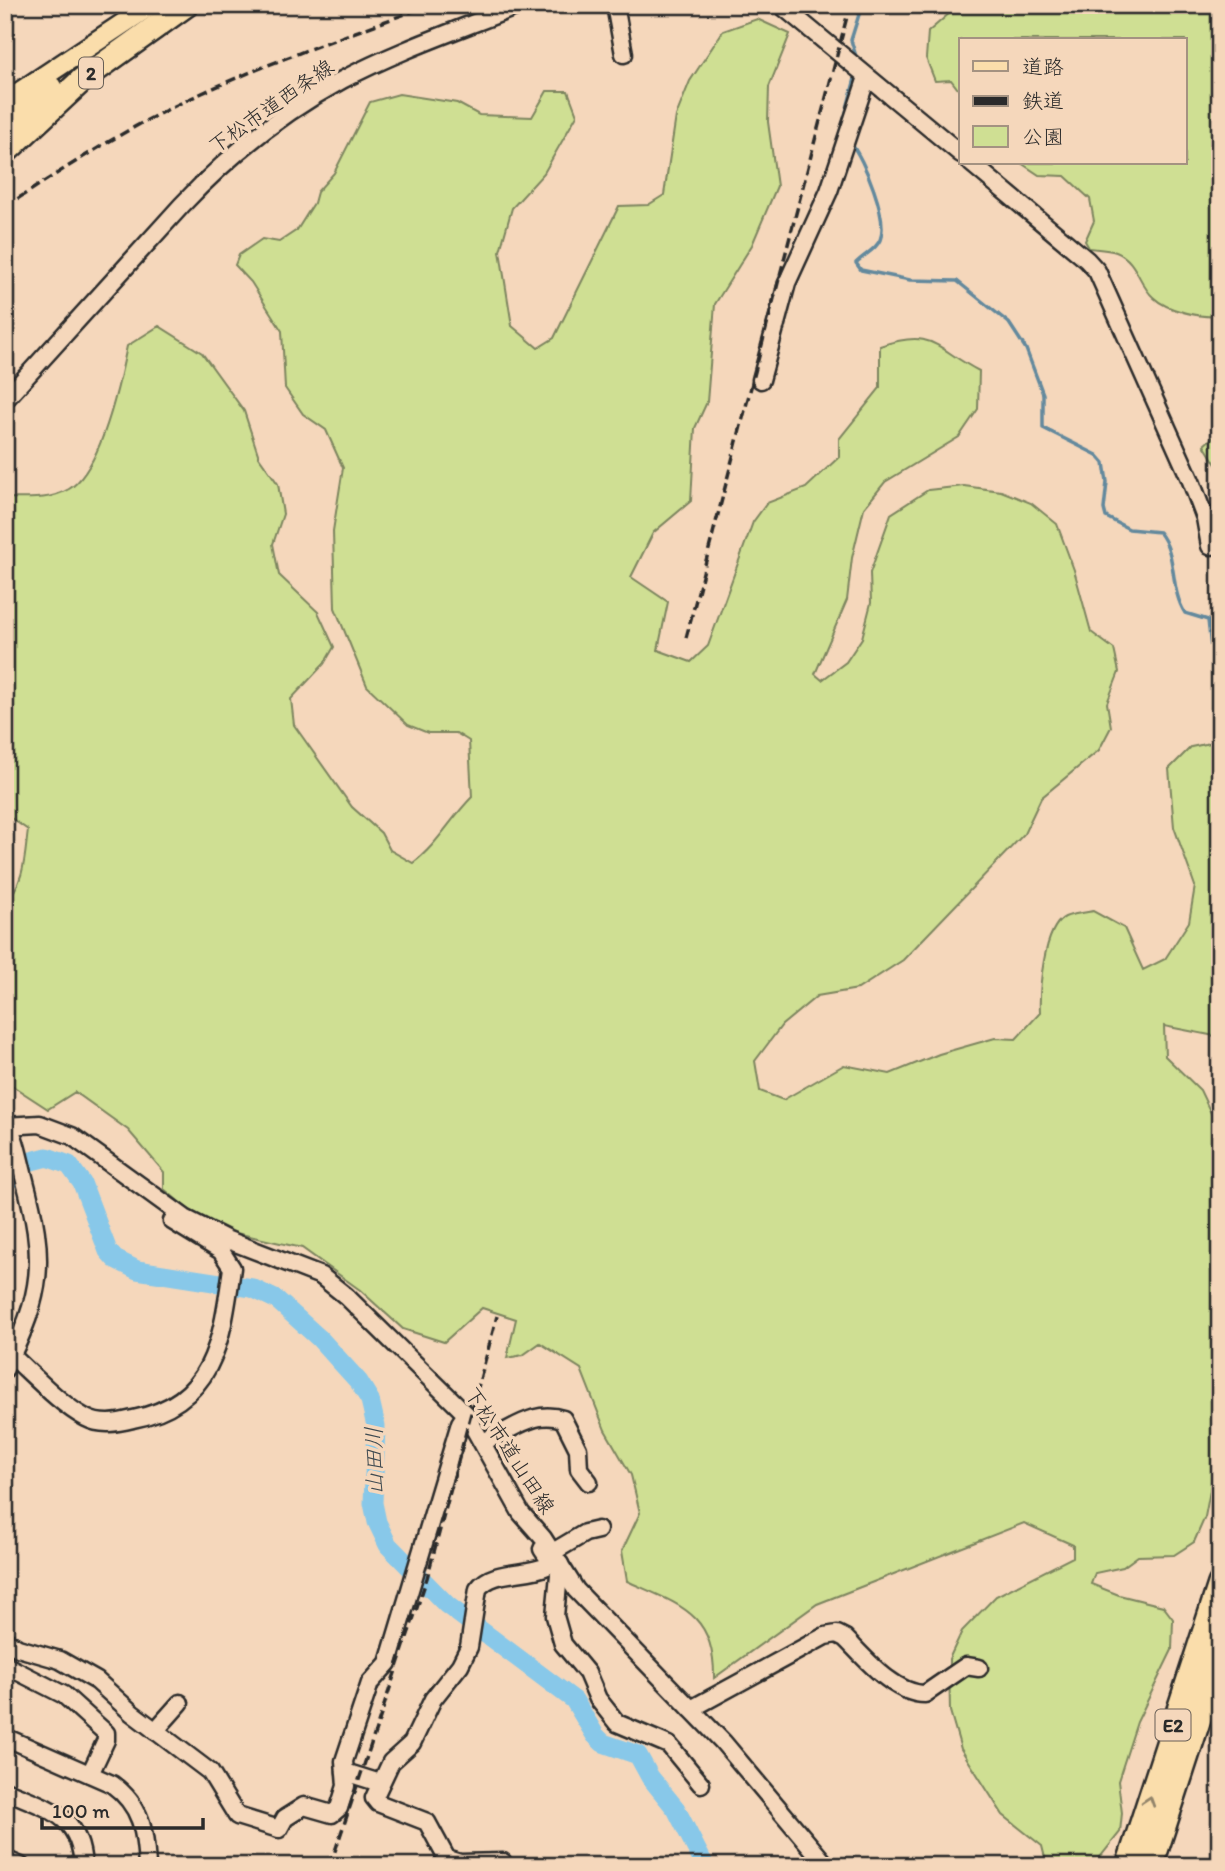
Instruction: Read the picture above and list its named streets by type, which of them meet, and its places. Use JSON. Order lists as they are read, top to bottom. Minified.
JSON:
{"streets":{"highway":["2","E2"],"street":["下松市道西条線","下松市道山田線"]},"water":["山田川"],"legend":["道路","鉄道","公園"],"scale_bar":"100 m"}
